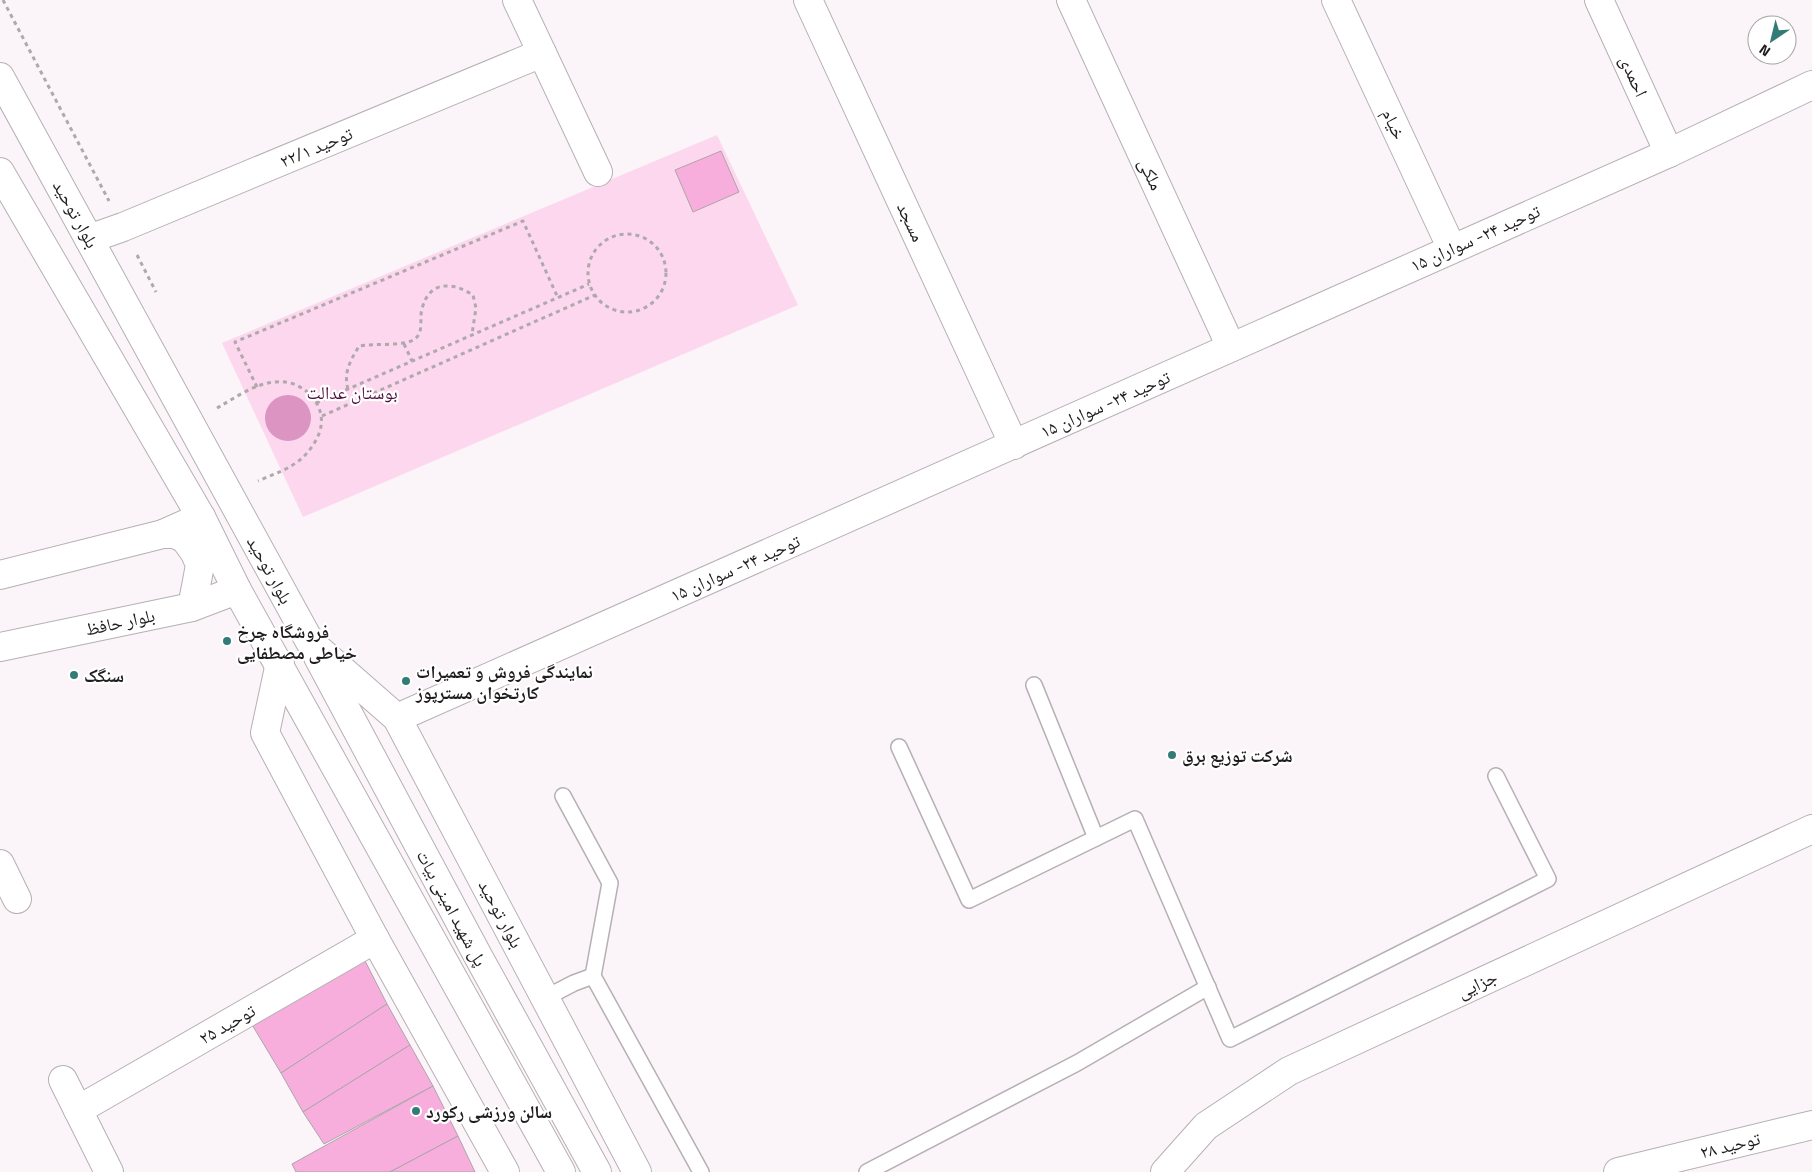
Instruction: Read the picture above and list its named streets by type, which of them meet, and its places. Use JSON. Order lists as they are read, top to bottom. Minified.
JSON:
{"streets":{"street":["احمدی","خیام","توحید ۲۲/۱","ملکی","بلوار توحید","مسجد","توحید ۲۴- سواران ۱۵","بلوار حافظ","پل شهید امینی بیات","جزایی","توحید ۲۵","توحید ۲۸"]},"crossings":[["احمدی","توحید ۲۴- سواران ۱۵"],["خیام","توحید ۲۴- سواران ۱۵"],["توحید ۲۲/۱","بلوار توحید"],["ملکی","توحید ۲۴- سواران ۱۵"],["بلوار توحید","توحید ۲۴- سواران ۱۵"],["بلوار توحید","بلوار حافظ"],["بلوار توحید","پل شهید امینی بیات"],["مسجد","توحید ۲۴- سواران ۱۵"]],"parks":["بوستان عدالت"],"places":["فروشگاه چرخ خیاطی مصطفایی","سنگک","نمایندگی فروش و تعمیرات کارتخوان مسترپوز","شرکت توزیع برق","سالن ورزشی رکورد"],"north":"bottom left"}
